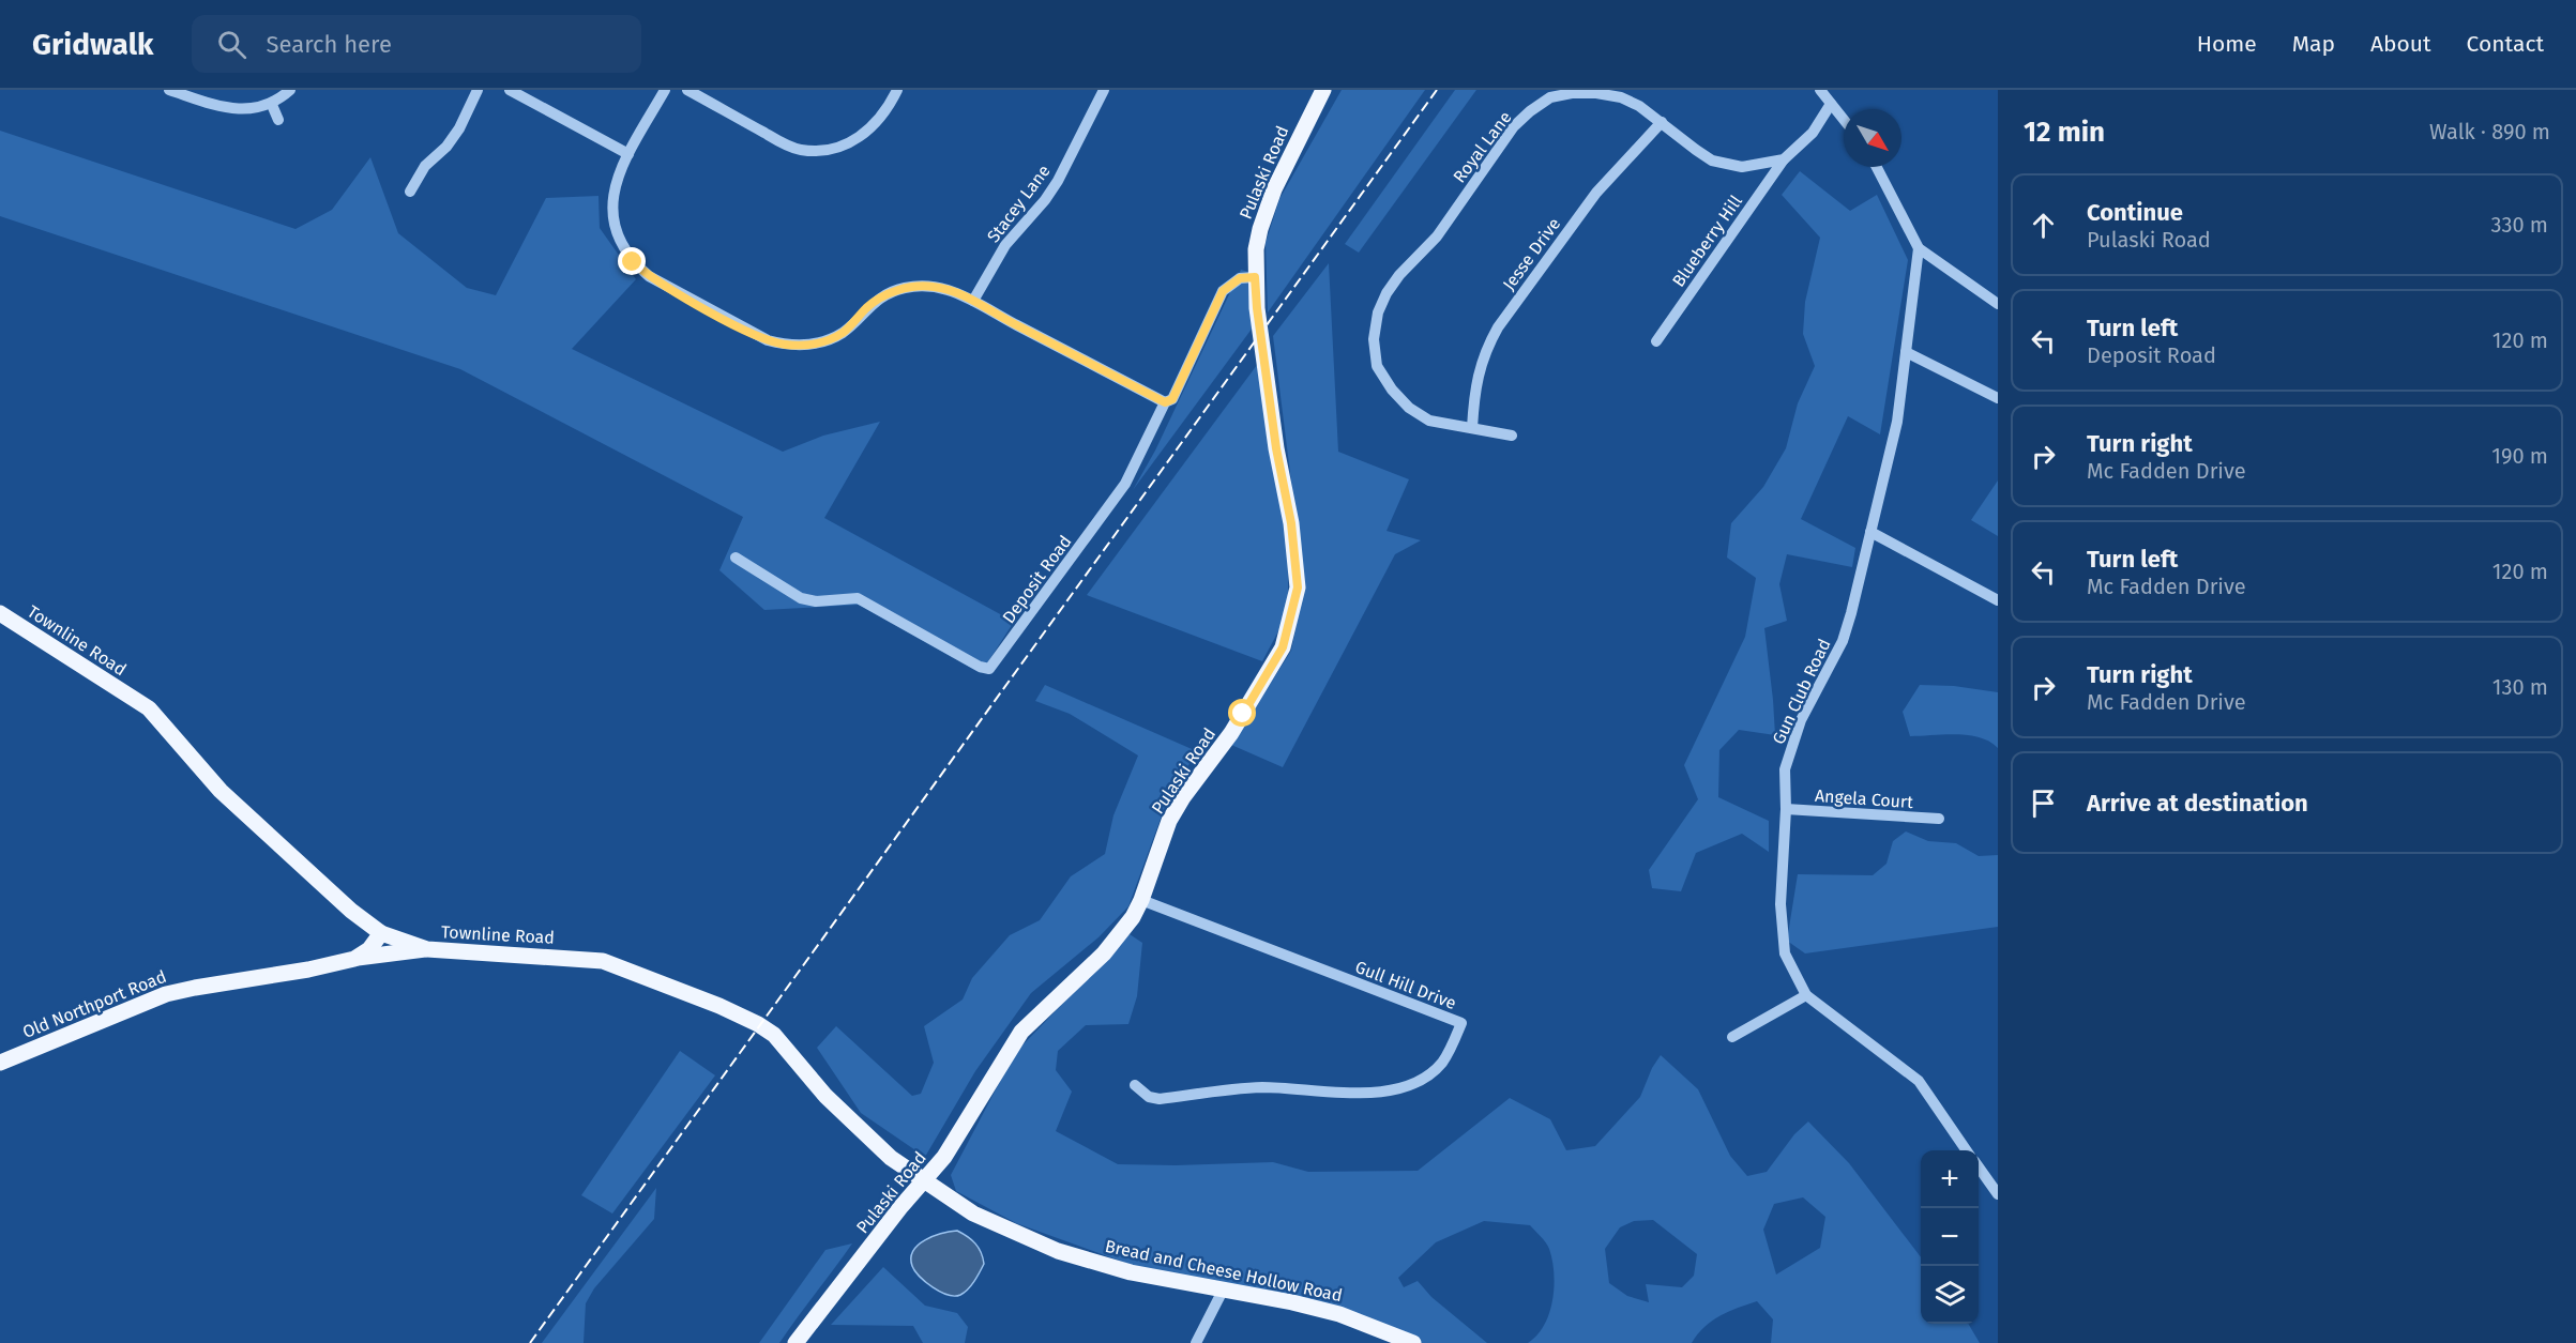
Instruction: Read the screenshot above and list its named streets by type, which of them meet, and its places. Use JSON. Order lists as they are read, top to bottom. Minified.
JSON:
{"streets":{"main road":["Pulaski Road","Townline Road","Old Northport Road","Bread and Cheese Hollow Road"],"street":["Royal Lane","Stacey Lane","Blueberry Hill","Jesse Drive","Deposit Road","Gun Club Road","Angela Court","Gull Hill Drive"]},"crossings":[["Royal Lane","Blueberry Hill"],["Royal Lane","Jesse Drive"],["Pulaski Road","Deposit Road"],["Pulaski Road","Townline Road"],["Pulaski Road","Gull Hill Drive"],["Pulaski Road","Bread and Cheese Hollow Road"],["Townline Road","Old Northport Road"],["Townline Road","Bread and Cheese Hollow Road"],["Gun Club Road","Angela Court"]],"north":"bottom right","page":{"header":"Gridwalk","search":"Search here","nav":["Home","Map","About","Contact"],"heading":["12 min","Walk · 890 m"],"list":[["Continue","Pulaski Road","330 m"],["Turn left","Deposit Road","120 m"],["Turn right","Mc Fadden Drive","190 m"],["Turn left","Mc Fadden Drive","120 m"],["Turn right","Mc Fadden Drive","130 m"],"Arrive at destination"],"map_buttons":["+","−"]}}
